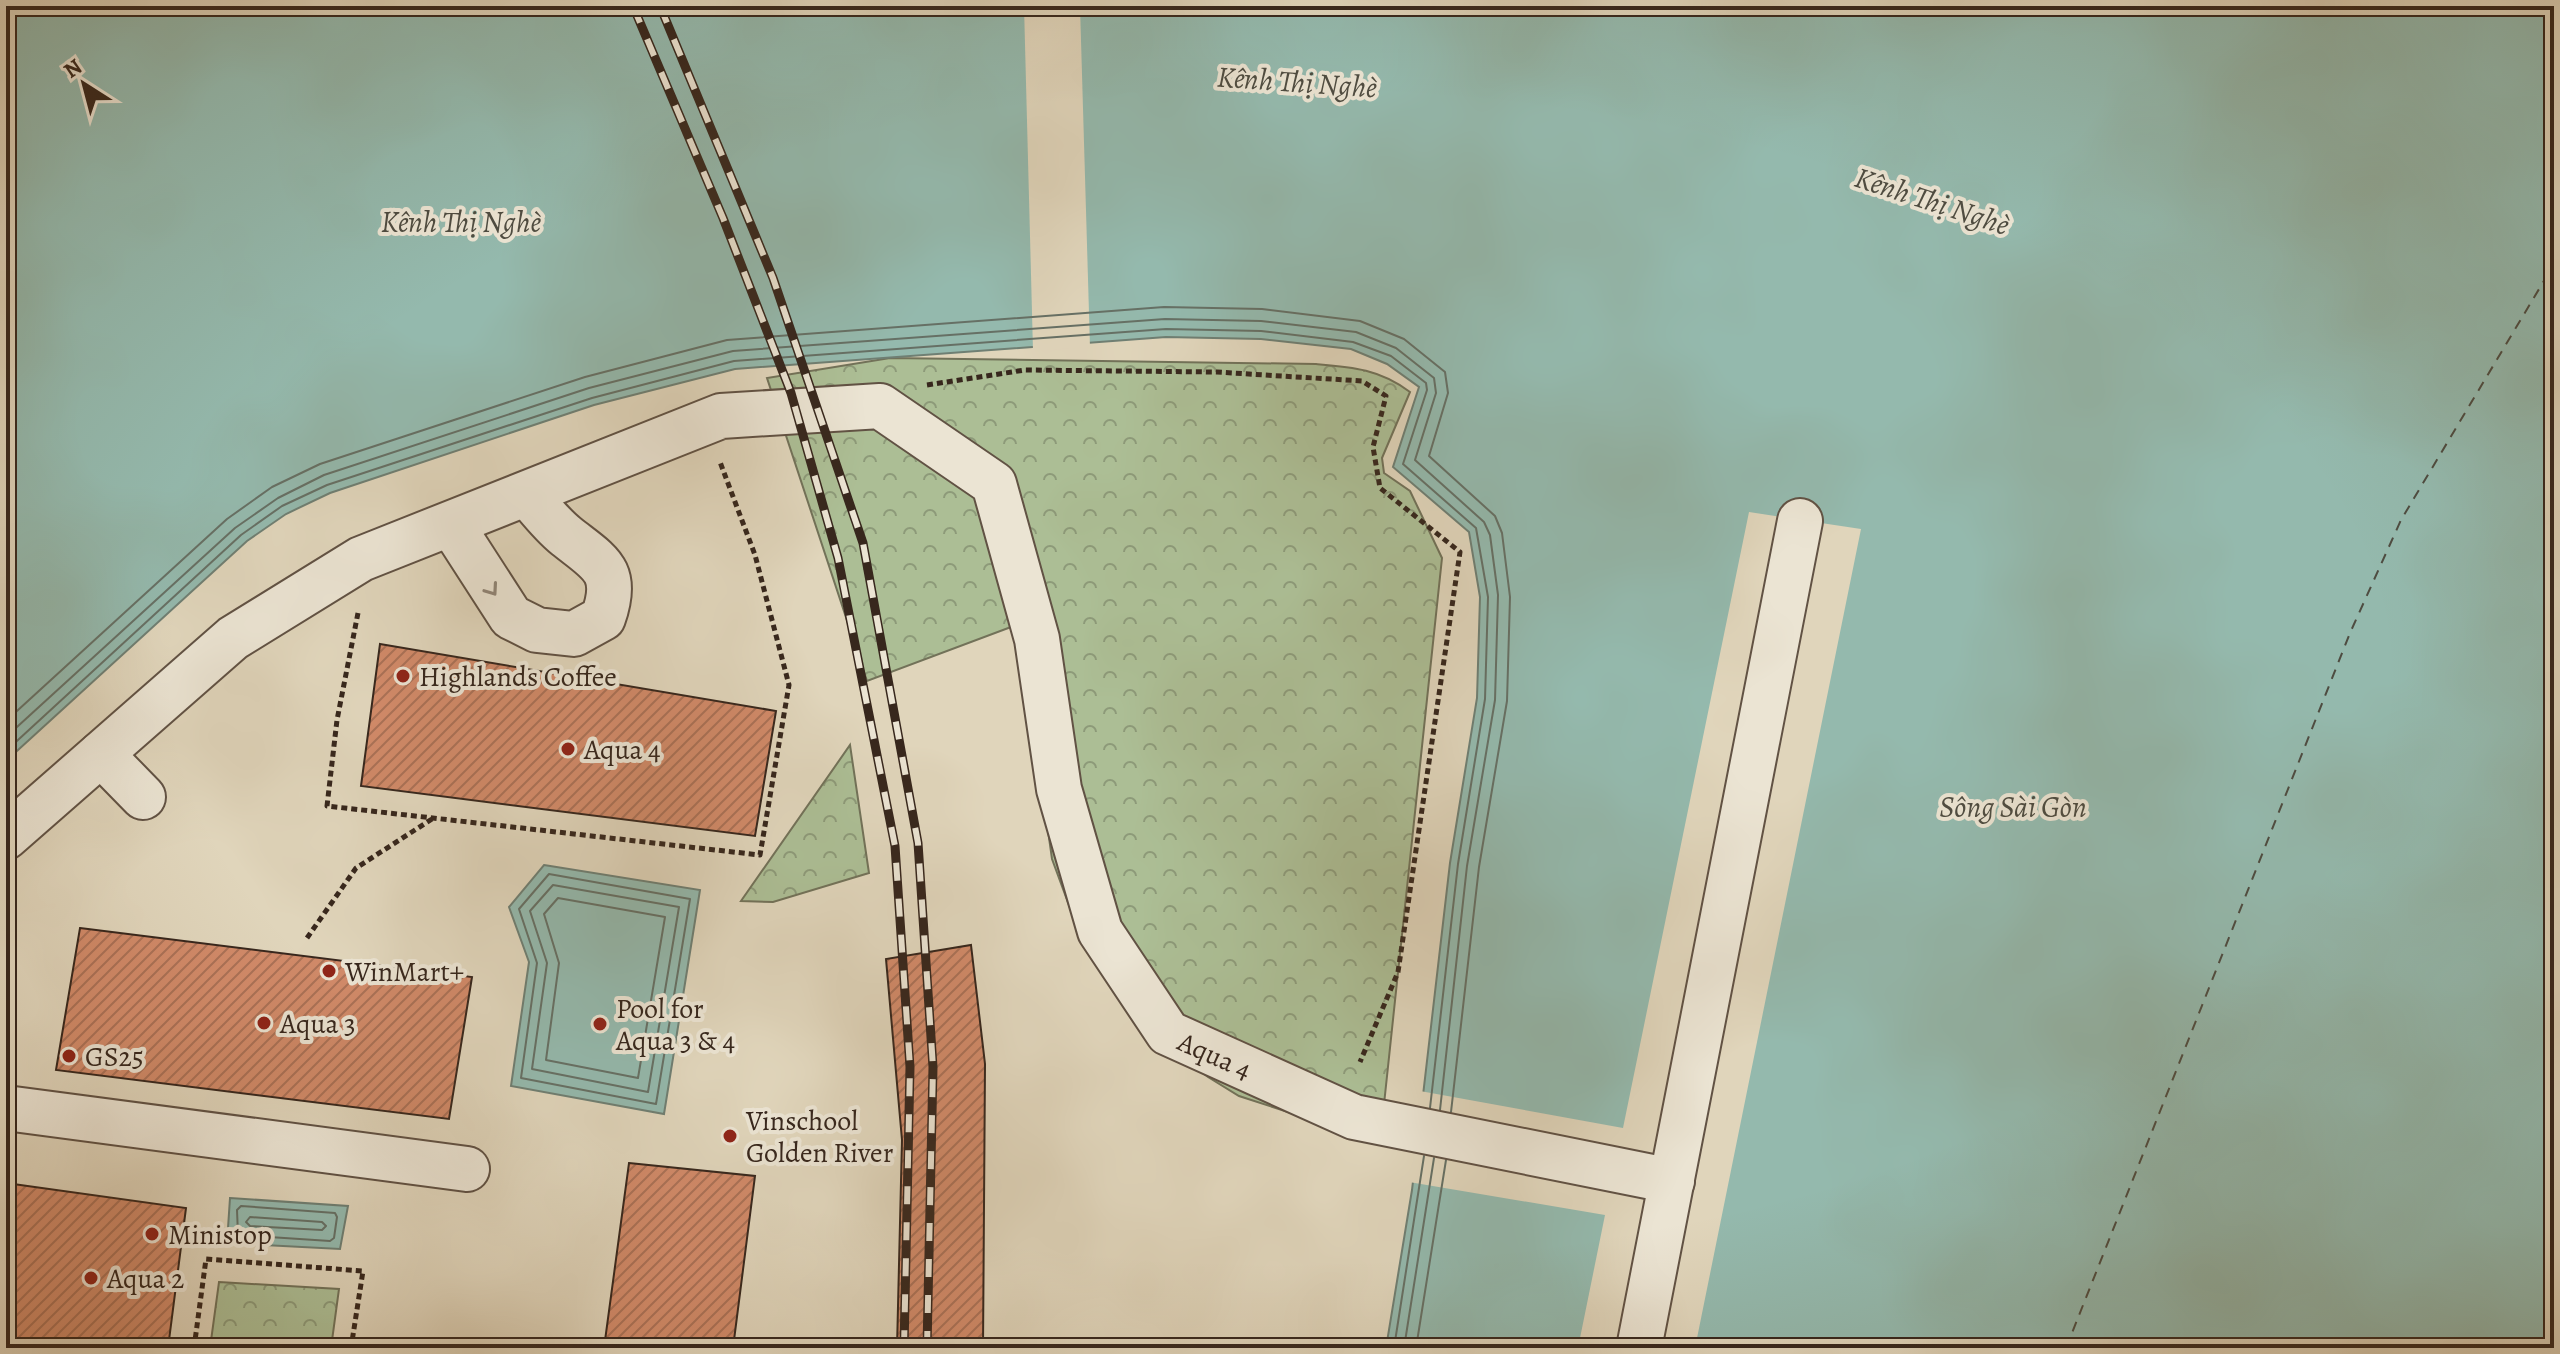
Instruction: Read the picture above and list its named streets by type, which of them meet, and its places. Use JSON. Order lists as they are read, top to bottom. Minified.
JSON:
{"streets":{"street":["Aqua 4"]},"water":["Kênh Thị Nghè","Sông Sài Gòn"],"places":["Highlands Coffee","Aqua 4","WinMart+","Aqua 3","Pool for Aqua 3 & 4","GS25","Vinschool Golden River","Ministop","Aqua 2"],"north":"top left"}
